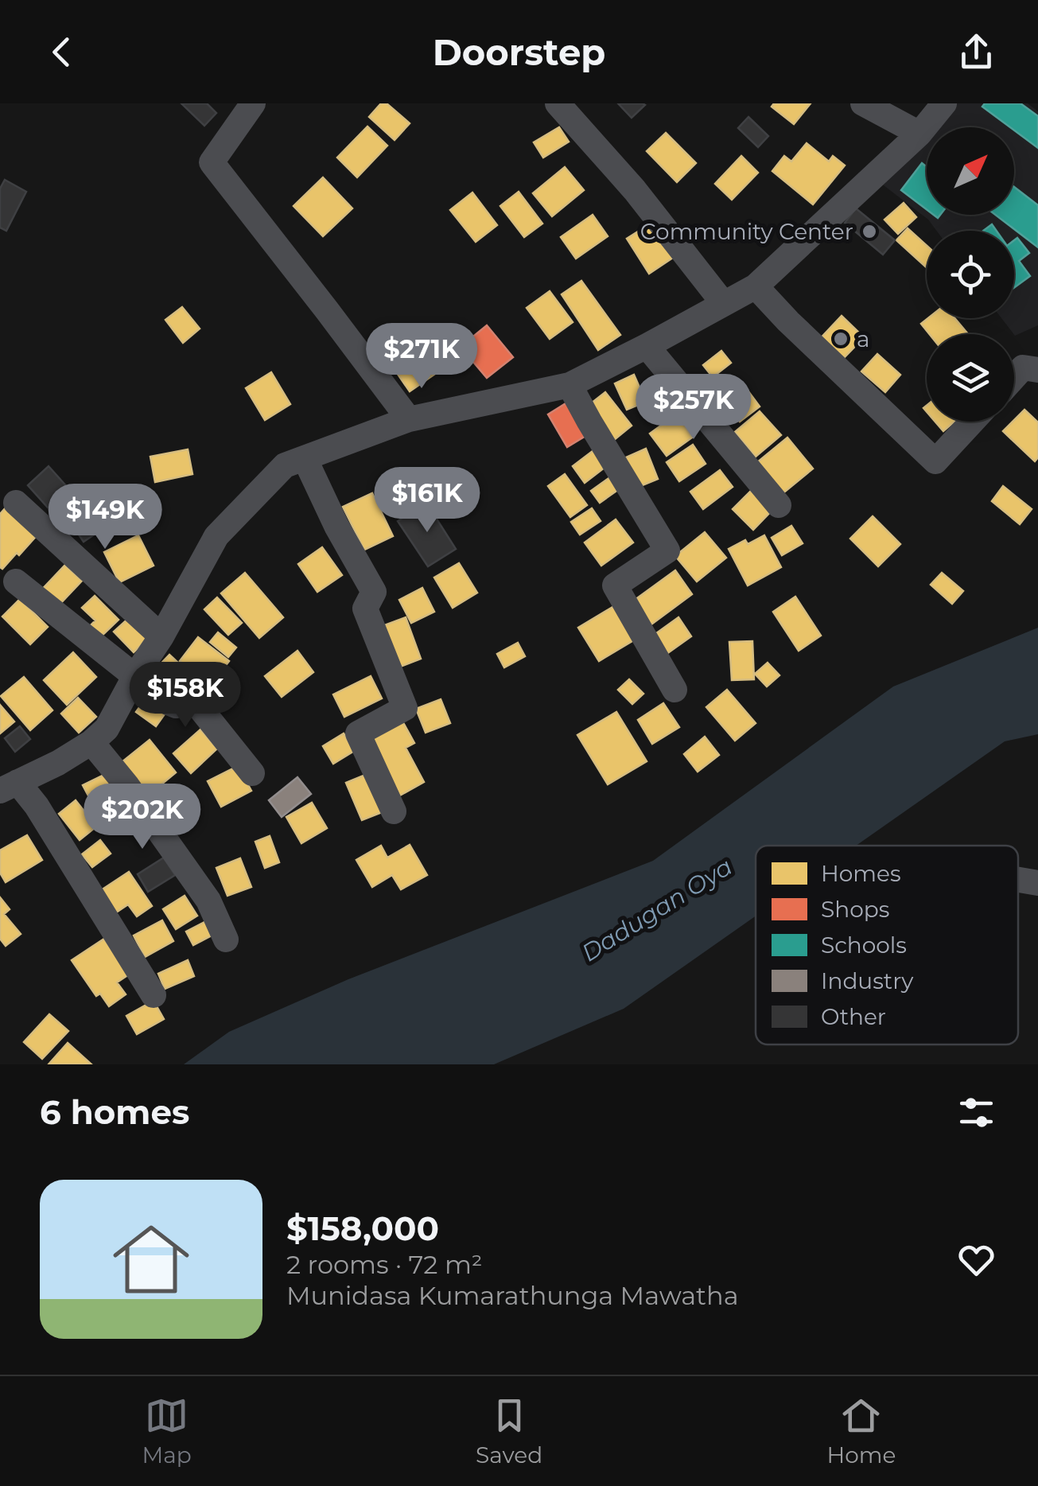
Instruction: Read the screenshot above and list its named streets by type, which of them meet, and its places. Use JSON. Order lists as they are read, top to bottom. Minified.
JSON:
{"water":["Dadugan Oya"],"places":["Community Center","a"],"legend":["Homes","Shops","Schools","Industry","Other"],"north":"top right","page":{"header":"Doorstep","price":["$271K","$257K","$161K","$149K","$158K","$202K"],"heading":"6 homes","list":[{"name":"$158,000","note":"2 rooms · 72 m² · Munidasa Kumarathunga Mawatha"}],"tabs":["Map","Saved","Home"]}}
